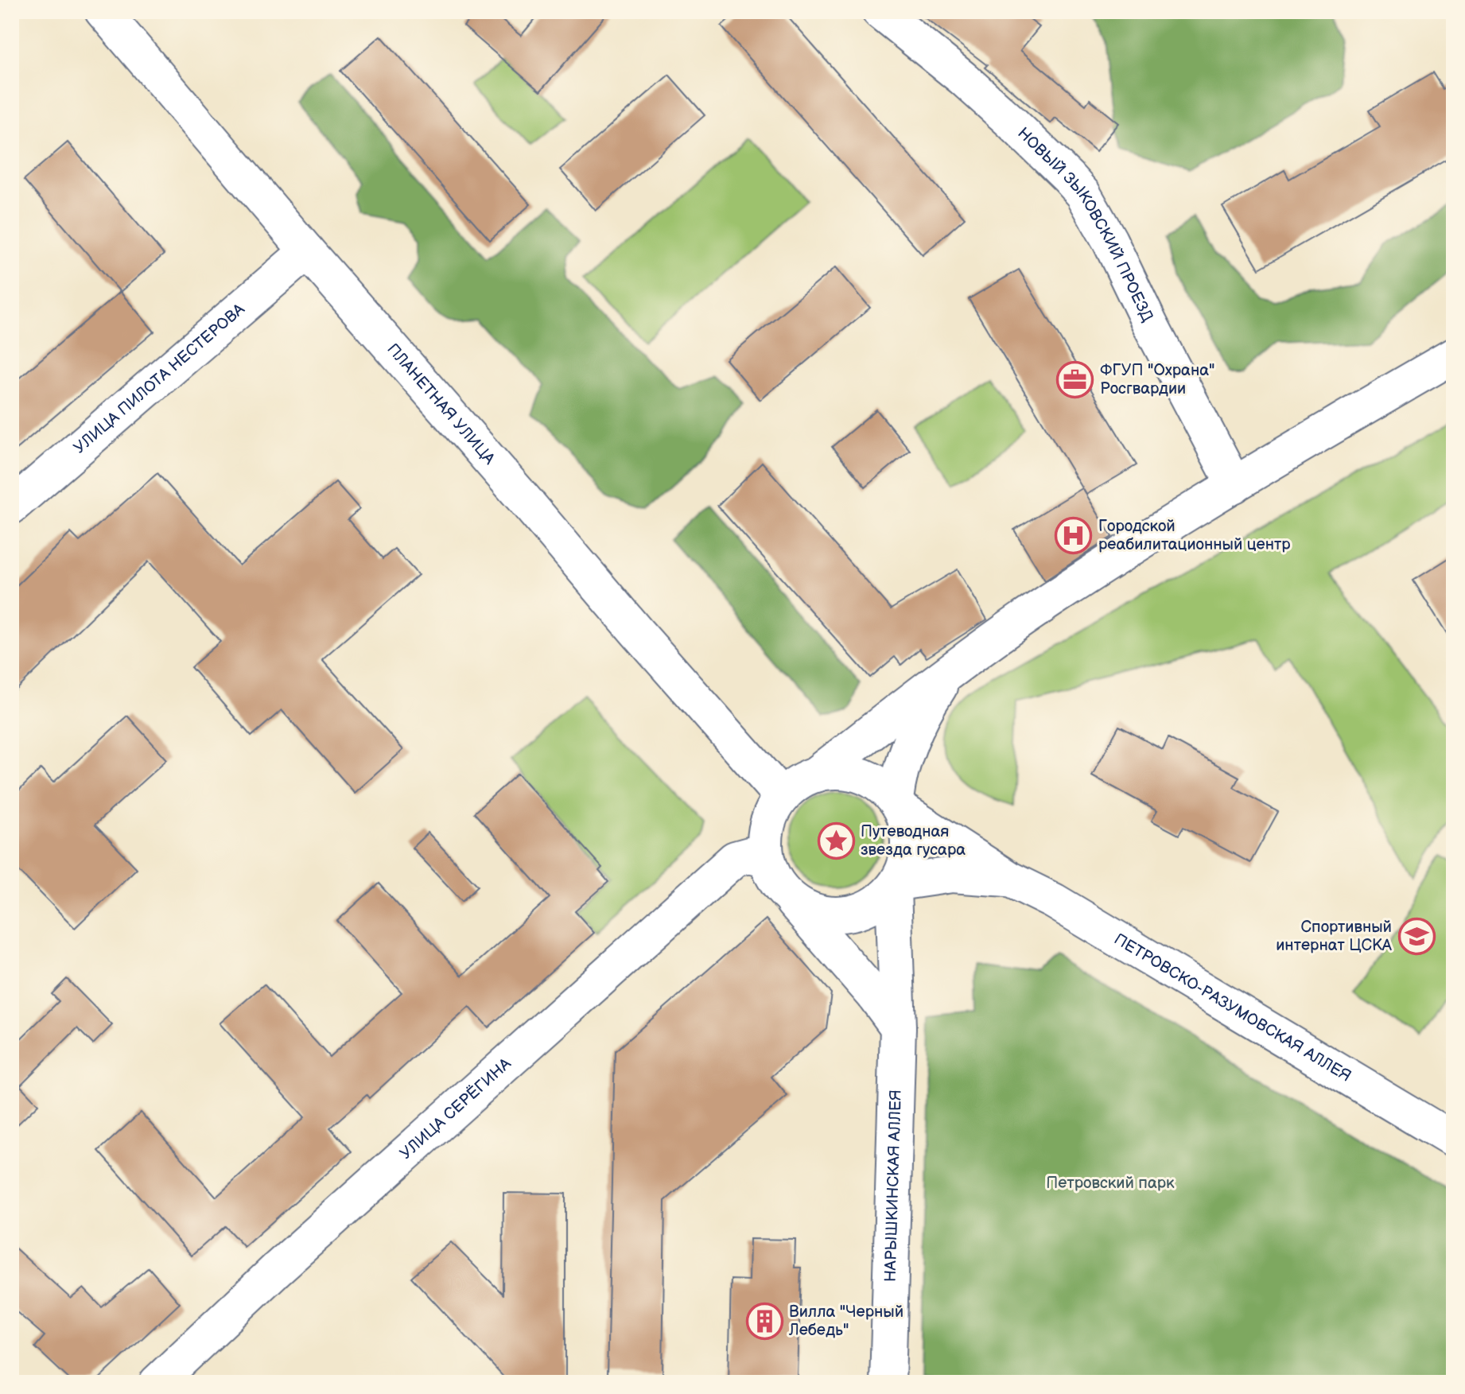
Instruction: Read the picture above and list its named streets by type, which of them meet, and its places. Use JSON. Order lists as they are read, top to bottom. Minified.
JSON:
{"streets":{"street":["НОВЫЙ ЗЫКОВСКИЙ ПРОЕЗД","УЛИЦА ПИЛОТА НЕСТЕРОВА","ПЛАНЕТНАЯ УЛИЦА","ПЕТРОВСКО-РАЗУМОВСКАЯ АЛЛЕЯ","УЛИЦА СЕРЁГИНА","НАРЫШКИНСКАЯ АЛЛЕЯ"]},"crossings":[["УЛИЦА ПИЛОТА НЕСТЕРОВА","ПЛАНЕТНАЯ УЛИЦА"],["ПЛАНЕТНАЯ УЛИЦА","ПЕТРОВСКО-РАЗУМОВСКАЯ АЛЛЕЯ"],["ПЛАНЕТНАЯ УЛИЦА","УЛИЦА СЕРЁГИНА"],["ПЛАНЕТНАЯ УЛИЦА","НАРЫШКИНСКАЯ АЛЛЕЯ"],["ПЕТРОВСКО-РАЗУМОВСКАЯ АЛЛЕЯ","УЛИЦА СЕРЁГИНА"],["ПЕТРОВСКО-РАЗУМОВСКАЯ АЛЛЕЯ","НАРЫШКИНСКАЯ АЛЛЕЯ"],["УЛИЦА СЕРЁГИНА","НАРЫШКИНСКАЯ АЛЛЕЯ"]],"parks":["Петровский парк"],"places":{"office":["ФГУП \"Охрана\" Росгвардии"],"hospital":["Городской реабилитационный центр"],"place":["Путеводная звезда гусара"],"school or university":["Спортивный интернат ЦСКА"],"building":["Вилла \"Черный Лебедь\""]}}
